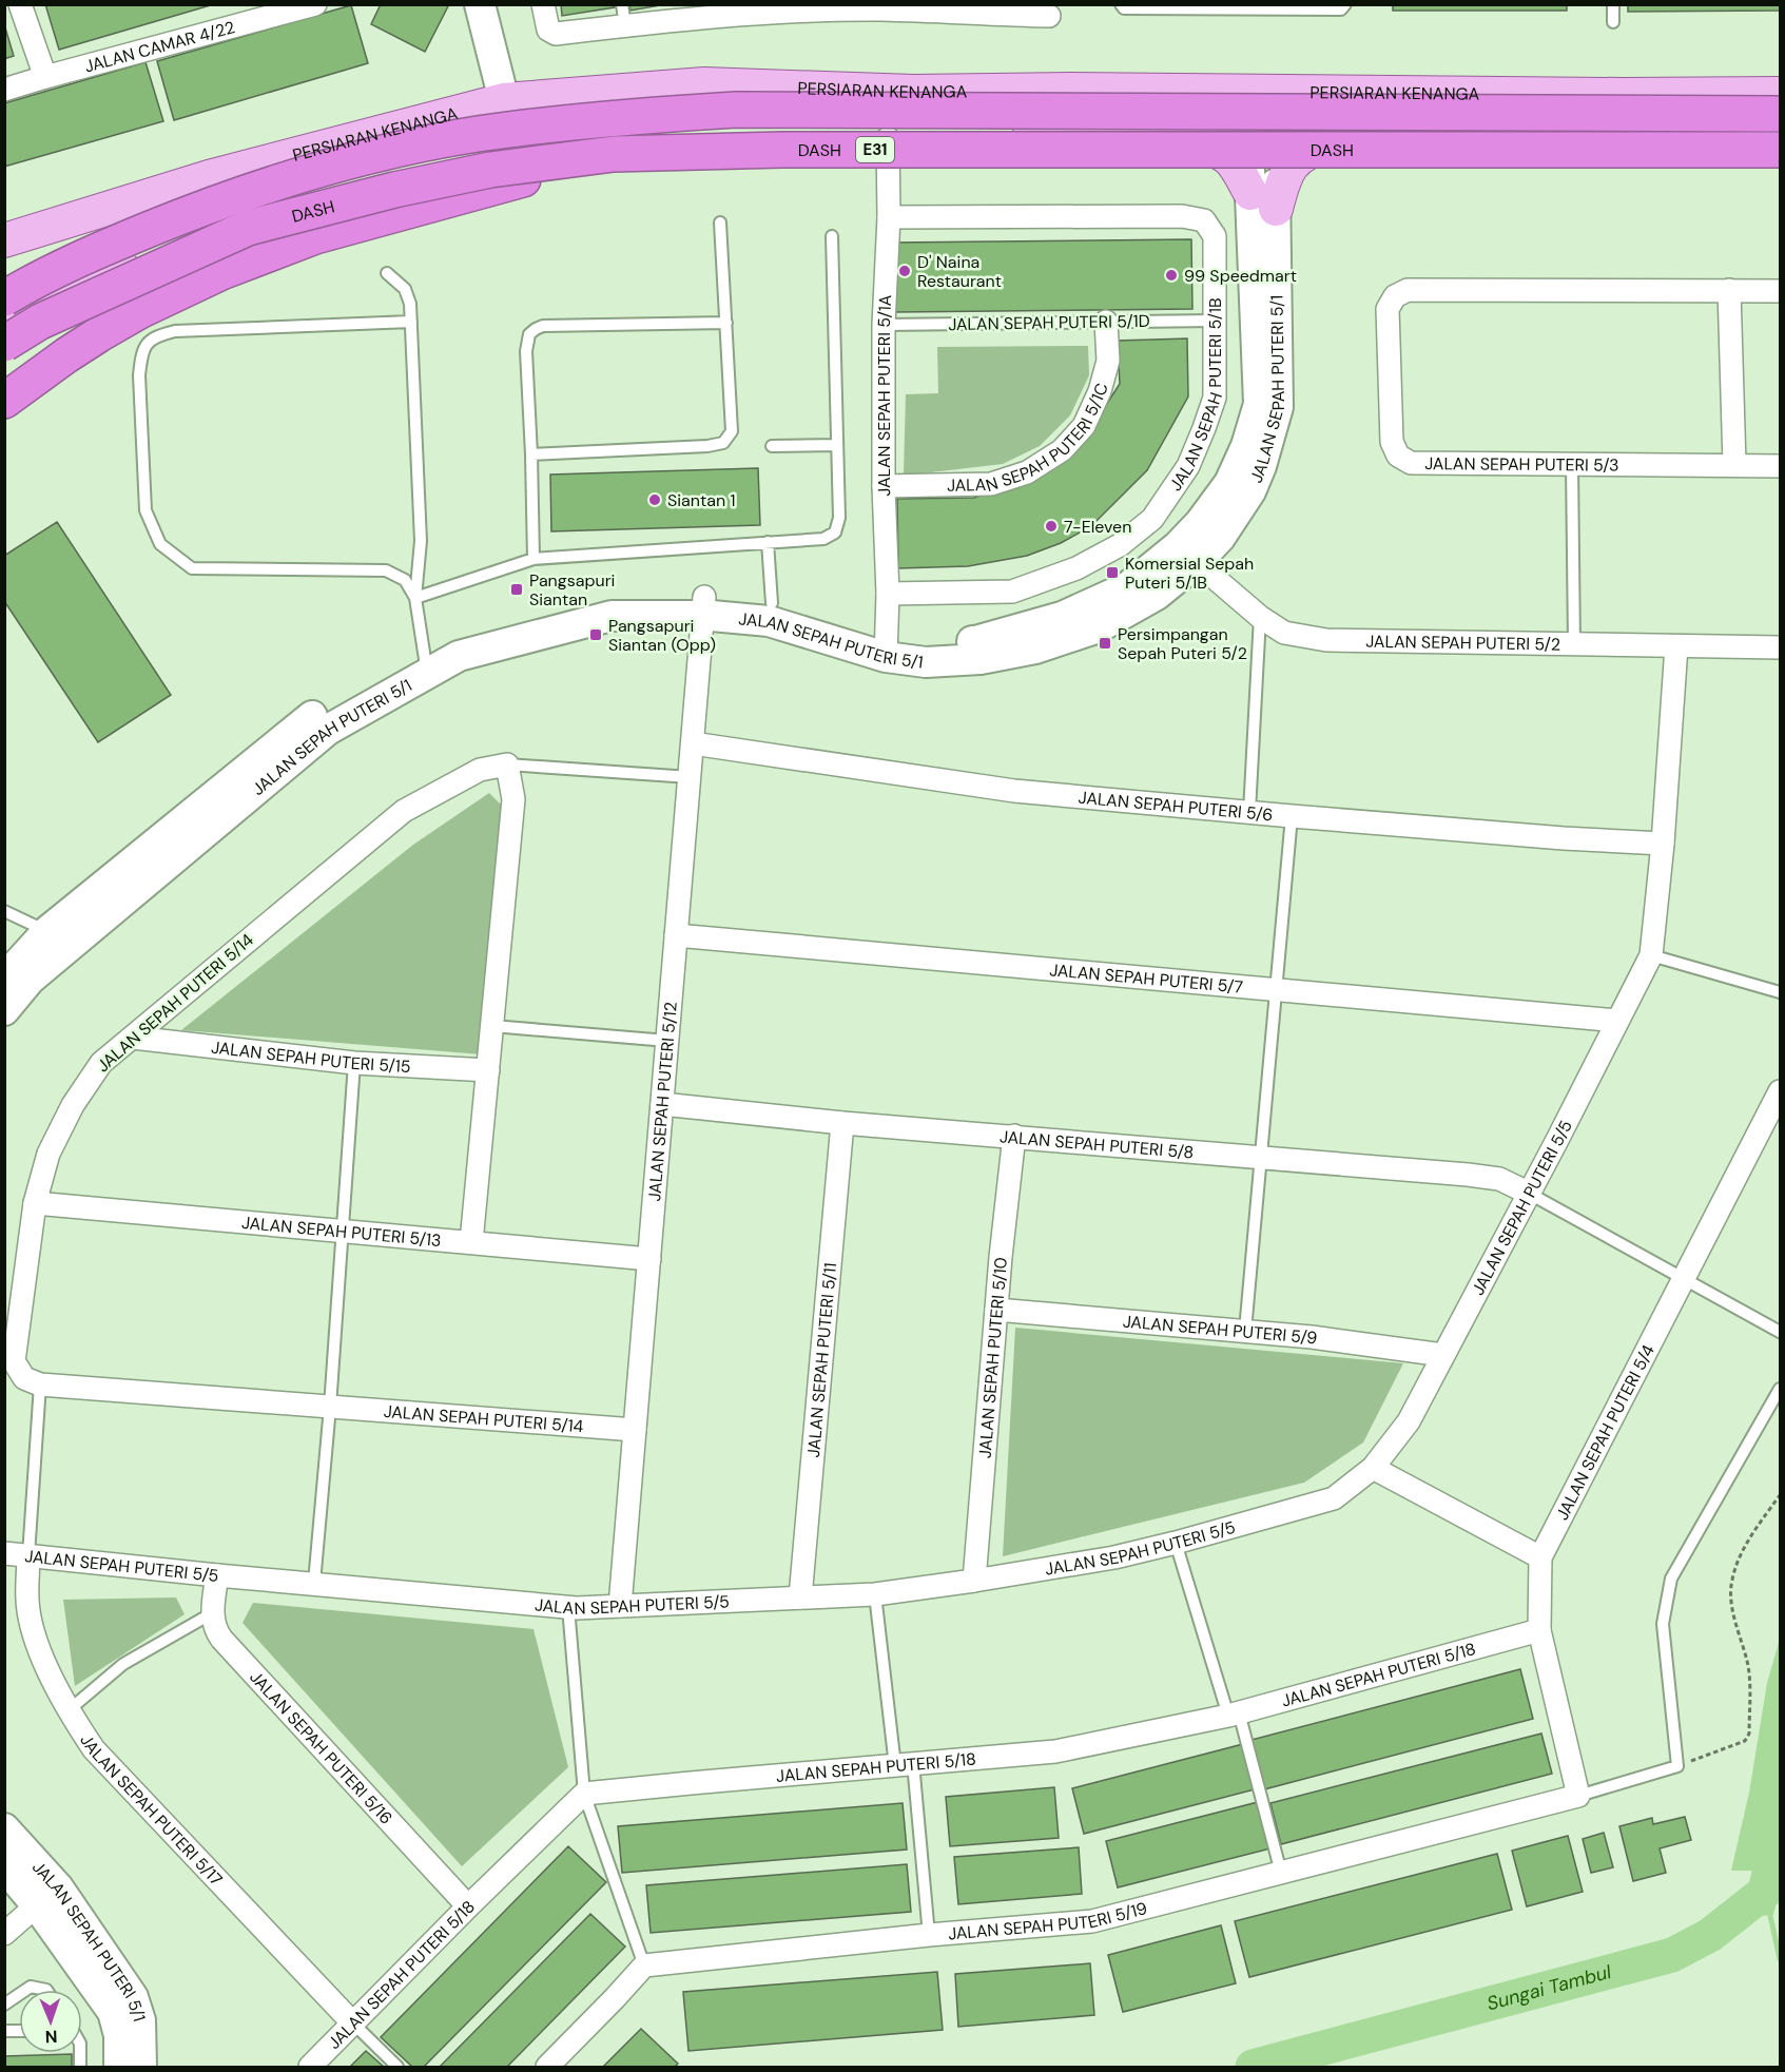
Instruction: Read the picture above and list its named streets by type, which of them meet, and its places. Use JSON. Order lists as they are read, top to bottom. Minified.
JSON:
{"streets":{"highway":["DASH","E31"],"main road":["PERSIARAN KENANGA"],"street":["JALAN CAMAR 4/22","JALAN SEPAH PUTERI 5/1","JALAN SEPAH PUTERI 5/1B","JALAN SEPAH PUTERI 5/1A","JALAN SEPAH PUTERI 5/1C","JALAN SEPAH PUTERI 5/3","JALAN SEPAH PUTERI 5/2","JALAN SEPAH PUTERI 5/6","JALAN SEPAH PUTERI 5/7","JALAN SEPAH PUTERI 5/14","JALAN SEPAH PUTERI 5/15","JALAN SEPAH PUTERI 5/12","JALAN SEPAH PUTERI 5/8","JALAN SEPAH PUTERI 5/5","JALAN SEPAH PUTERI 5/13","JALAN SEPAH PUTERI 5/9","JALAN SEPAH PUTERI 5/10","JALAN SEPAH PUTERI 5/11","JALAN SEPAH PUTERI 5/4","JALAN SEPAH PUTERI 5/18","JALAN SEPAH PUTERI 5/16","JALAN SEPAH PUTERI 5/17","JALAN SEPAH PUTERI 5/19"],"lane":["JALAN SEPAH PUTERI 5/1D"]},"crossings":[["JALAN SEPAH PUTERI 5/1D","JALAN SEPAH PUTERI 5/1B"],["JALAN SEPAH PUTERI 5/1D","JALAN SEPAH PUTERI 5/1A"],["JALAN SEPAH PUTERI 5/1D","JALAN SEPAH PUTERI 5/1C"],["JALAN SEPAH PUTERI 5/1","JALAN SEPAH PUTERI 5/1A"],["JALAN SEPAH PUTERI 5/1","JALAN SEPAH PUTERI 5/2"],["JALAN SEPAH PUTERI 5/1","JALAN SEPAH PUTERI 5/12"],["JALAN SEPAH PUTERI 5/1B","JALAN SEPAH PUTERI 5/1A"],["JALAN SEPAH PUTERI 5/1A","JALAN SEPAH PUTERI 5/1C"],["JALAN SEPAH PUTERI 5/2","JALAN SEPAH PUTERI 5/5"],["JALAN SEPAH PUTERI 5/6","JALAN SEPAH PUTERI 5/12"],["JALAN SEPAH PUTERI 5/6","JALAN SEPAH PUTERI 5/5"],["JALAN SEPAH PUTERI 5/7","JALAN SEPAH PUTERI 5/12"],["JALAN SEPAH PUTERI 5/7","JALAN SEPAH PUTERI 5/5"],["JALAN SEPAH PUTERI 5/14","JALAN SEPAH PUTERI 5/15"],["JALAN SEPAH PUTERI 5/14","JALAN SEPAH PUTERI 5/12"],["JALAN SEPAH PUTERI 5/14","JALAN SEPAH PUTERI 5/13"],["JALAN SEPAH PUTERI 5/12","JALAN SEPAH PUTERI 5/8"],["JALAN SEPAH PUTERI 5/12","JALAN SEPAH PUTERI 5/5"],["JALAN SEPAH PUTERI 5/12","JALAN SEPAH PUTERI 5/13"],["JALAN SEPAH PUTERI 5/8","JALAN SEPAH PUTERI 5/5"],["JALAN SEPAH PUTERI 5/8","JALAN SEPAH PUTERI 5/10"],["JALAN SEPAH PUTERI 5/8","JALAN SEPAH PUTERI 5/11"],["JALAN SEPAH PUTERI 5/5","JALAN SEPAH PUTERI 5/9"],["JALAN SEPAH PUTERI 5/5","JALAN SEPAH PUTERI 5/10"],["JALAN SEPAH PUTERI 5/5","JALAN SEPAH PUTERI 5/11"],["JALAN SEPAH PUTERI 5/5","JALAN SEPAH PUTERI 5/17"],["JALAN SEPAH PUTERI 5/9","JALAN SEPAH PUTERI 5/10"],["JALAN SEPAH PUTERI 5/4","JALAN SEPAH PUTERI 5/18"],["JALAN SEPAH PUTERI 5/4","JALAN SEPAH PUTERI 5/19"],["JALAN SEPAH PUTERI 5/18","JALAN SEPAH PUTERI 5/16"],["JALAN SEPAH PUTERI 5/18","JALAN SEPAH PUTERI 5/17"]],"water":["Sungai Tambul"],"places":{"other":["D' Naina Restaurant","99 Speedmart","Siantan 1","7-Eleven"],"transit":["Komersial Sepah Puteri 5/1B","Pangsapuri Siantan","Pangsapuri Siantan (Opp)","Persimpangan Sepah Puteri 5/2"]},"north":"bottom"}
